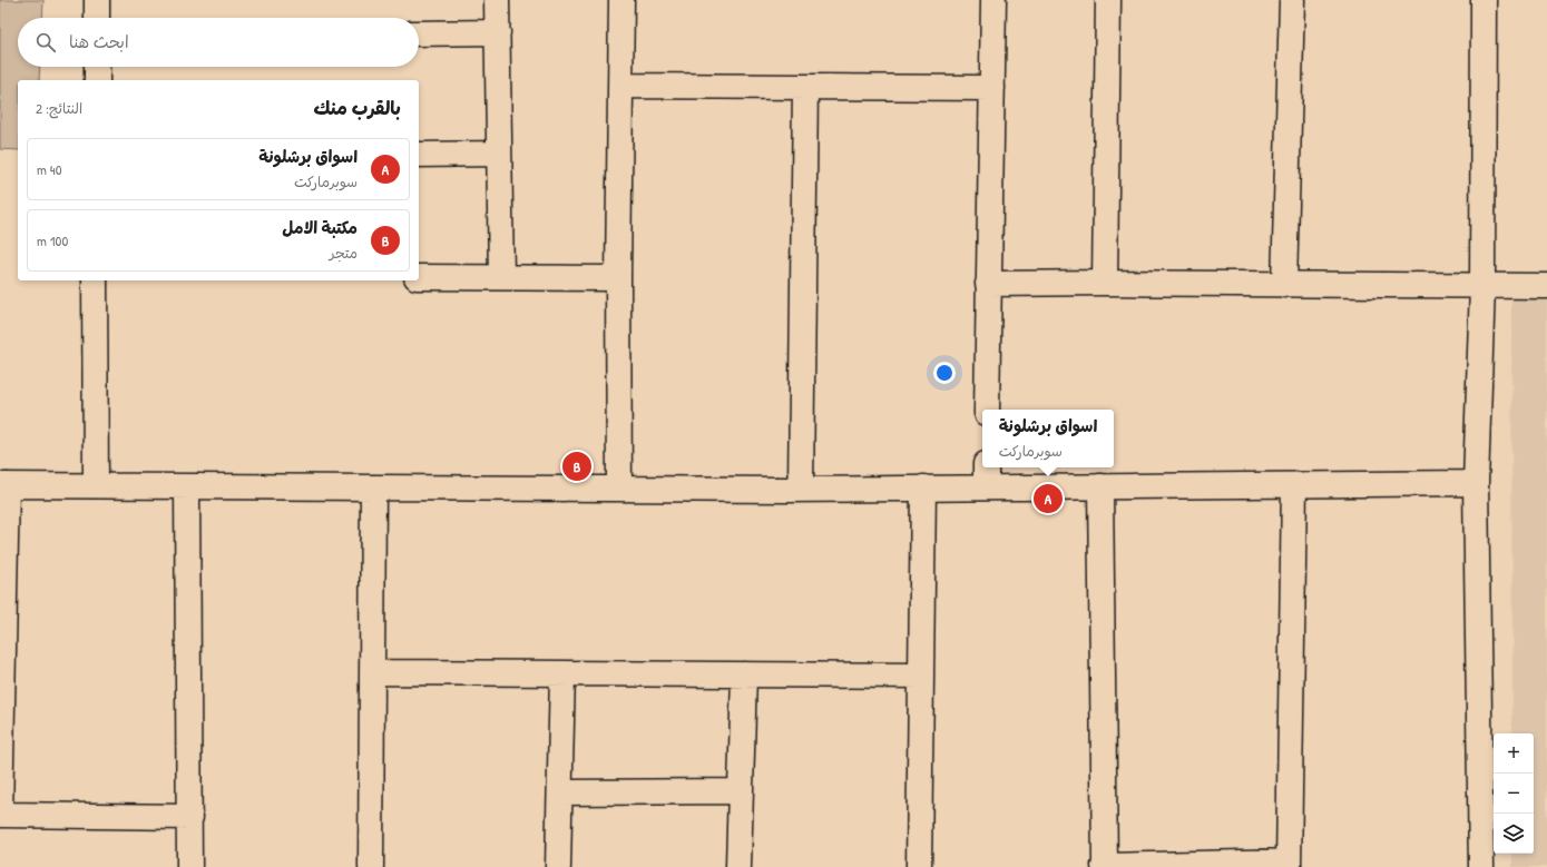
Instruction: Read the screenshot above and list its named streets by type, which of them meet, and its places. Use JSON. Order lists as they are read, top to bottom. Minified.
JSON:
{"page":{"search":"ابحث هنا","heading":["بالقرب منك","النتائج: 2"],"list":[{"mark":"A","name":"اسواق برشلونة","note":"سوبرماركت","value":"40 m"},{"mark":"B","name":"مكتبة الامل","note":"متجر","value":"100 m"}],"popup":["اسواق برشلونة","سوبرماركت"],"pins":["B","A"],"map_buttons":["+","−"]}}
